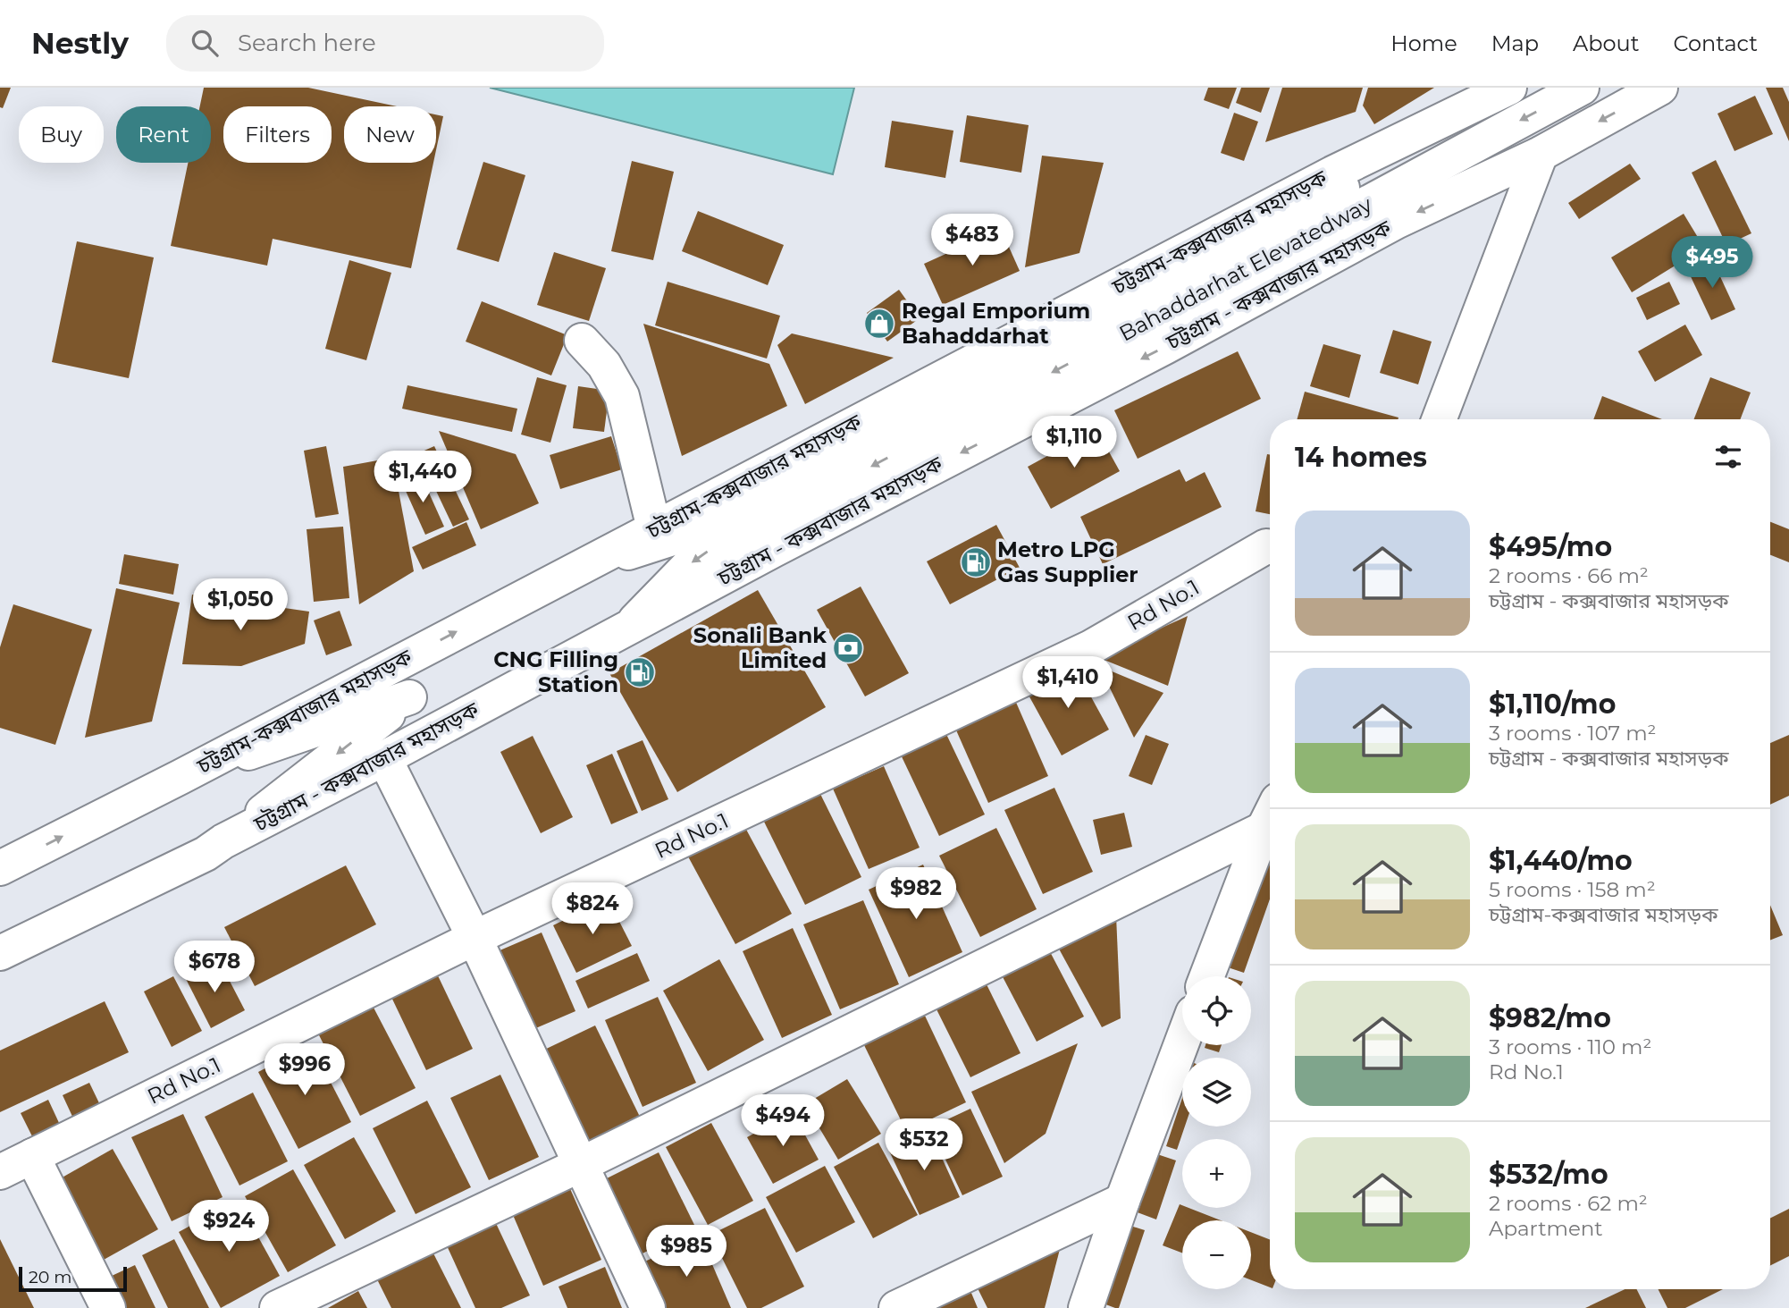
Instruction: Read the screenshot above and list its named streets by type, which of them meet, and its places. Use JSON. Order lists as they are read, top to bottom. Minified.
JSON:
{"streets":{"main road":["চট্টগ্রাম-কক্সবাজার মহাসড়ক","Bahaddarhat Elevatedway","চট্টগ্রাম - কক্সবাজার মহাসড়ক","Rd No.1"]},"crossings":[["চট্টগ্রাম-কক্সবাজার মহাসড়ক","Bahaddarhat Elevatedway"],["Bahaddarhat Elevatedway","চট্টগ্রাম - কক্সবাজার মহাসড়ক"]],"one_way":["চট্টগ্রাম-কক্সবাজার মহাসড়ক","চট্টগ্রাম - কক্সবাজার মহাসড়ক"],"places":{"shop":["Regal Emporium Bahaddarhat"],"fuel station":["Metro LPG Gas Supplier","CNG Filling Station"],"bank":["Sonali Bank Limited"]},"scale_bar":"20 m","page":{"header":"Nestly","search":"Search here","nav":["Home","Map","About","Contact"],"chip":["Buy","Rent","Filters","New"],"price":["$483","$495","$1,110","$1,440","$1,050","$1,410","$982","$824","$678","$996","$494","$532","$924","$985"],"heading":"14 homes","list":[{"name":"$495/mo","note":"2 rooms · 66 m² · চট্টগ্রাম - কক্সবাজার মহাসড়ক"},{"name":"$1,110/mo","note":"3 rooms · 107 m² · চট্টগ্রাম - কক্সবাজার মহাসড়ক"},{"name":"$1,440/mo","note":"5 rooms · 158 m² · চট্টগ্রাম-কক্সবাজার মহাসড়ক"},{"name":"$982/mo","note":"3 rooms · 110 m² · Rd No.1"},{"name":"$532/mo","note":"2 rooms · 62 m² · Apartment"}],"map_buttons":["+","−"],"scale":"20 m"}}
